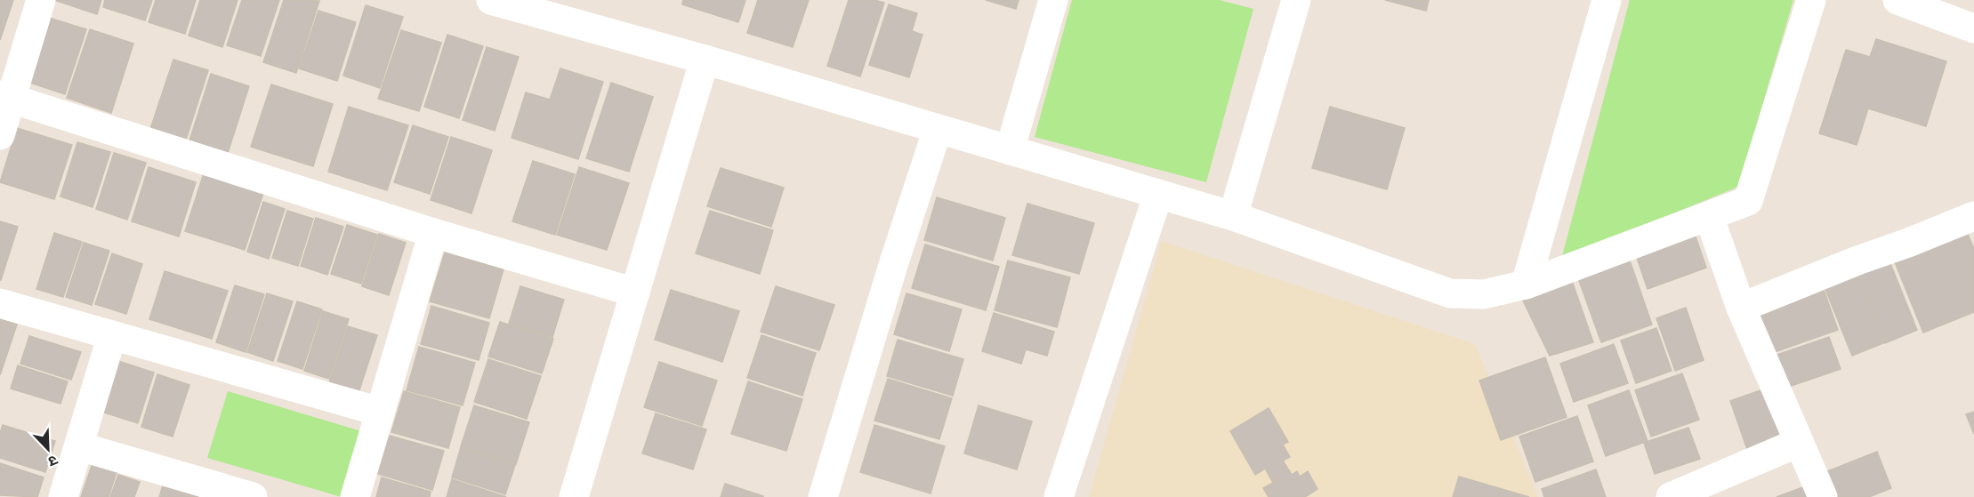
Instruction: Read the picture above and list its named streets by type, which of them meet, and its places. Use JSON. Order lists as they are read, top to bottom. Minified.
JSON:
{"north":"bottom right"}
